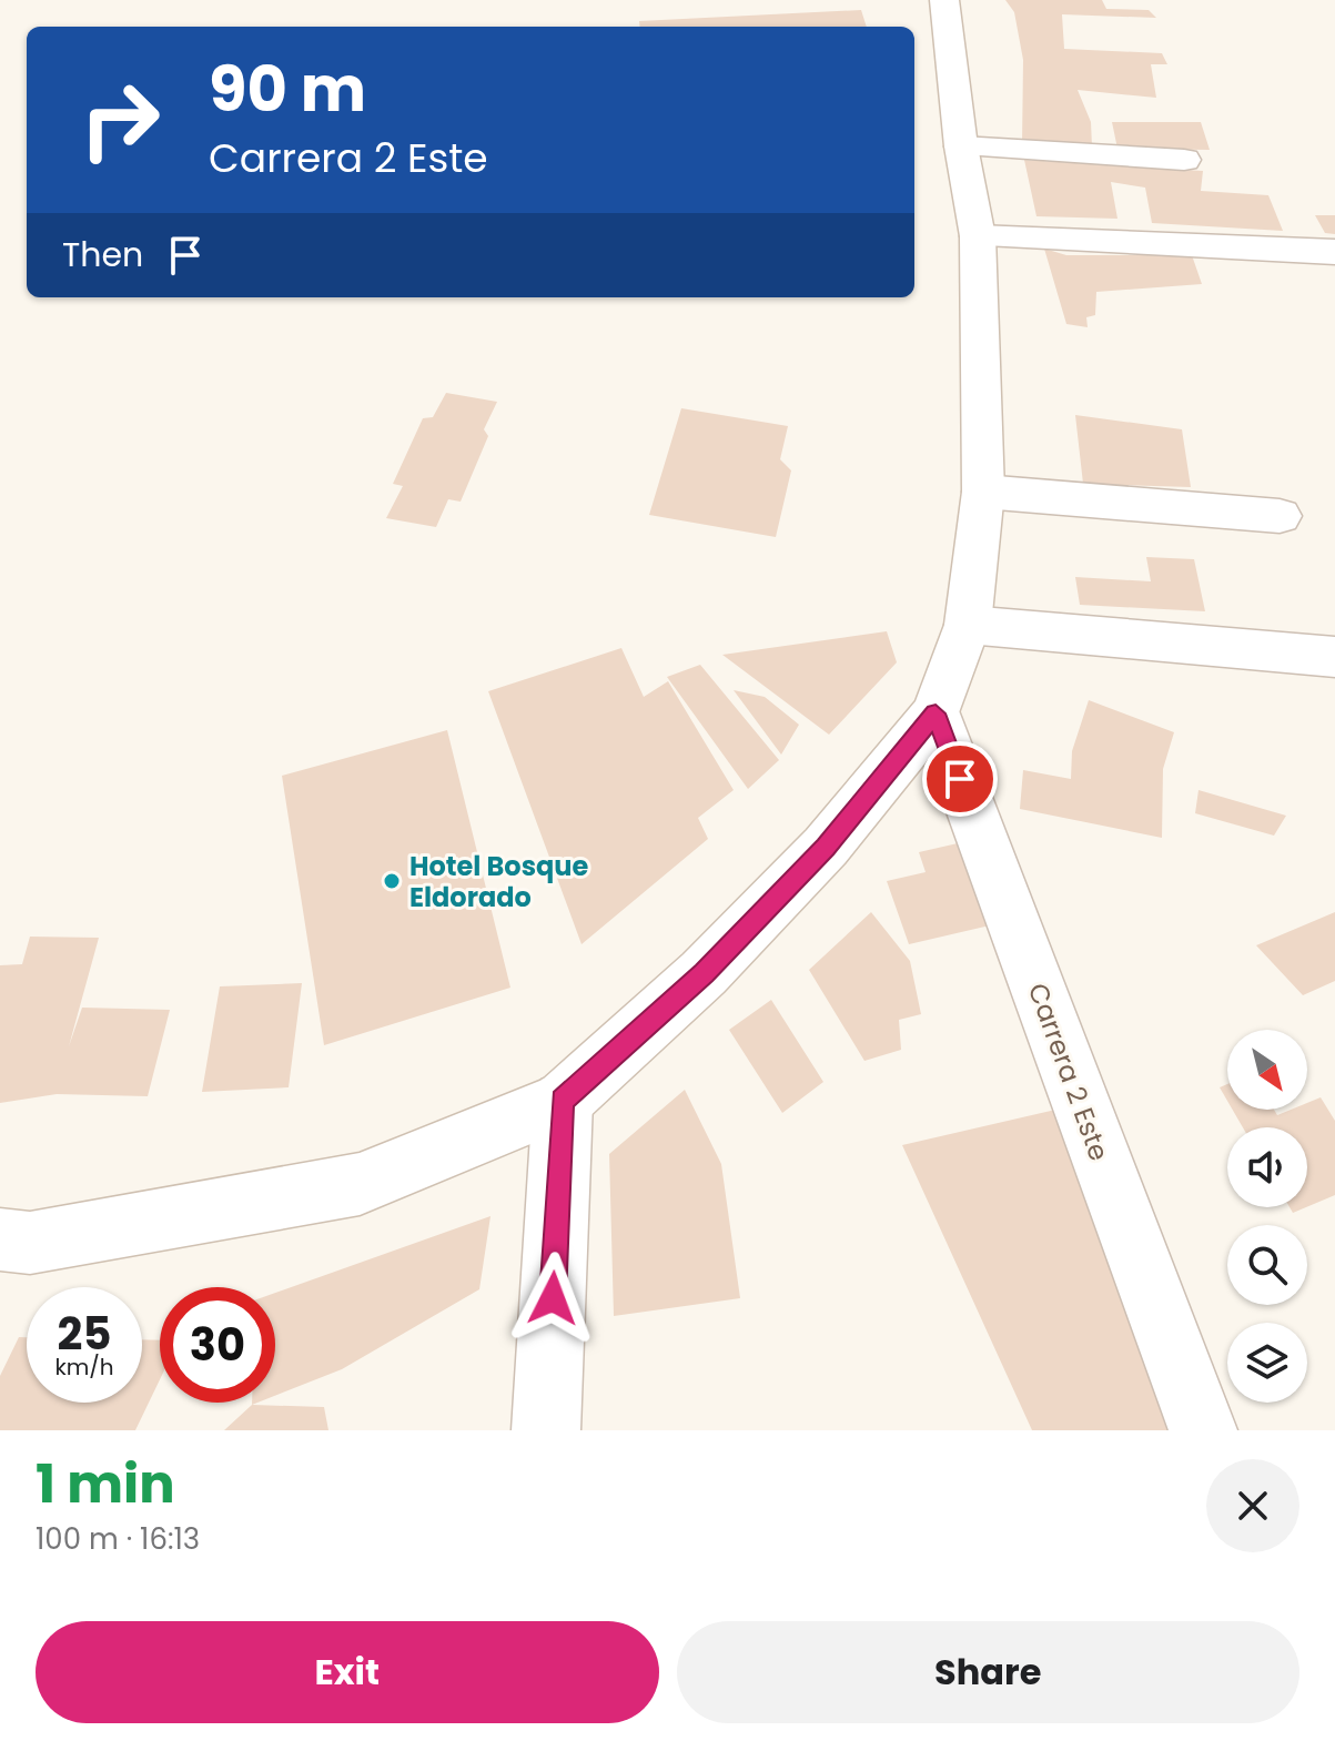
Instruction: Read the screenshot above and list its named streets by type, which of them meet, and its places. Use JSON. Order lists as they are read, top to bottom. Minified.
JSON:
{"streets":{"street":["Carrera 2 Este"]},"places":["Hotel Bosque Eldorado"],"north":"bottom right","page":{"turn":["90 m","Carrera 2 Este"],"then":"Then","speed":"25 km/h","limit":"30","heading":["1 min","100 m · 16:13"],"buttons":["Exit","Share"]}}
